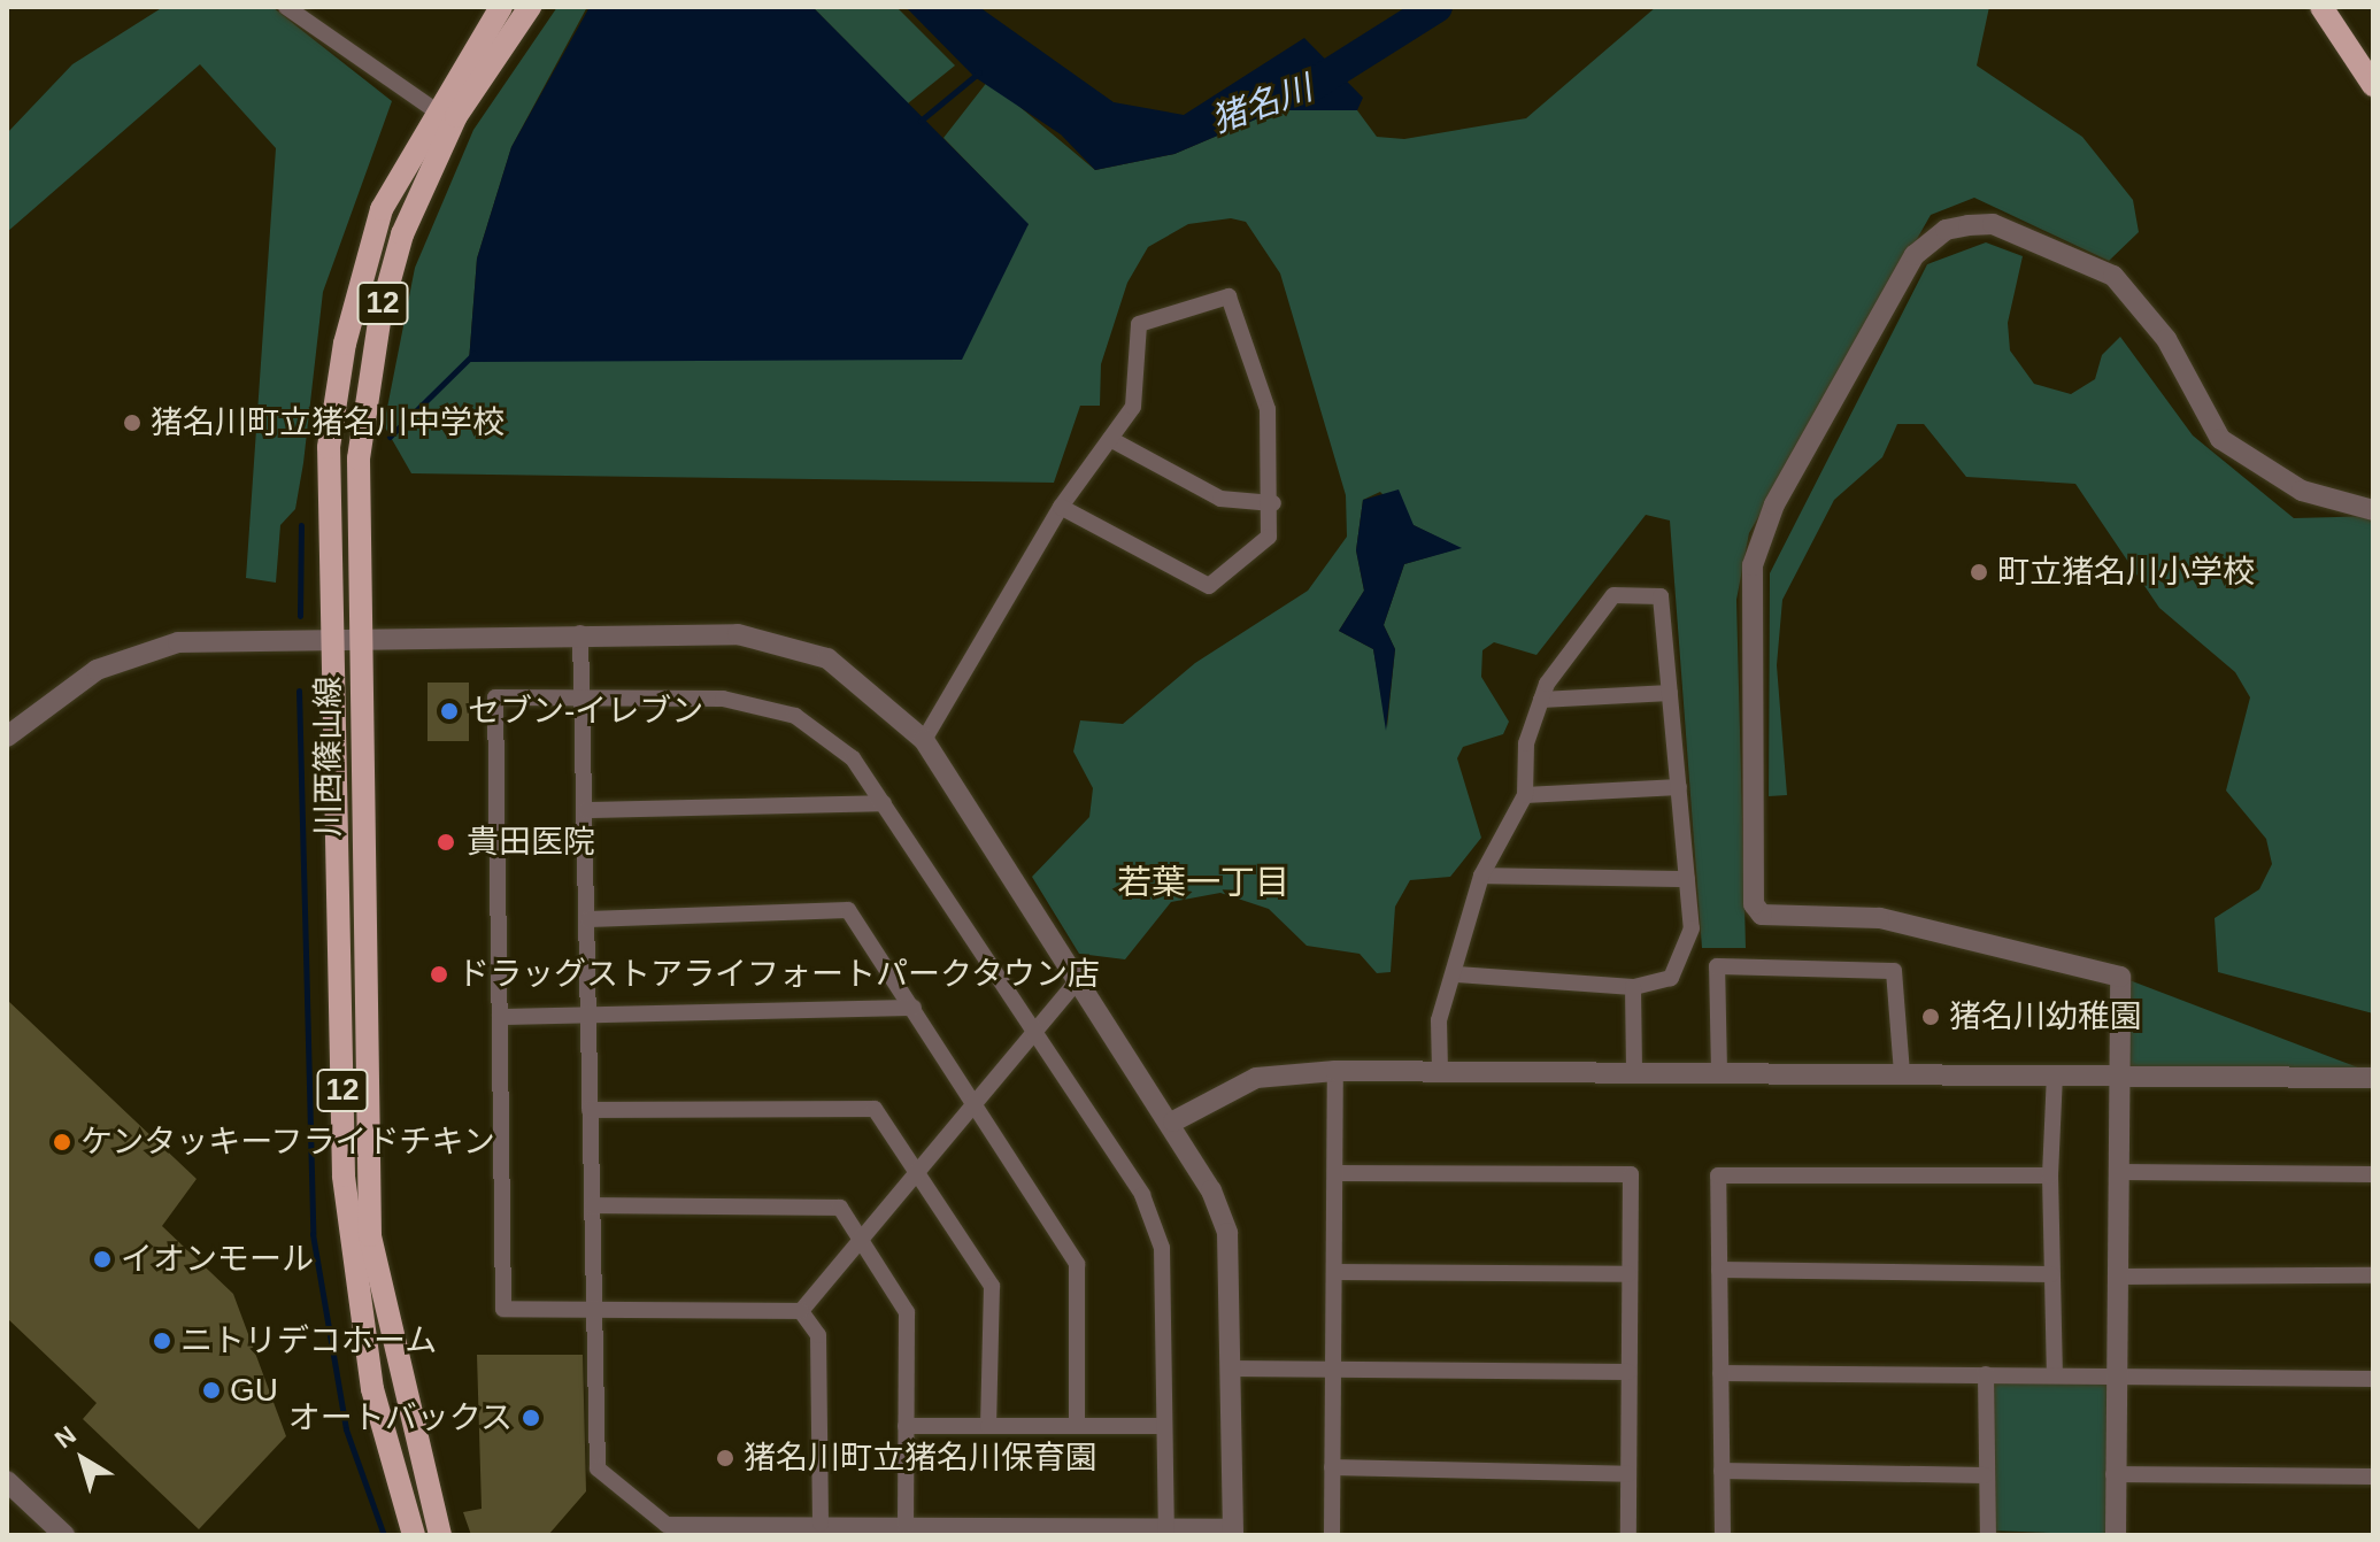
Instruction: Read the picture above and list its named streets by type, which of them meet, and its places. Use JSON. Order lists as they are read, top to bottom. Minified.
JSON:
{"streets":{"main road":["12","川西篠山線"]},"districts":["若葉一丁目"],"water":["猪名川"],"places":["猪名川町立猪名川中学校","町立猪名川小学校","セブン-イレブン","貴田医院","ドラッグストアライフォートパークタウン店","猪名川幼稚園","ケンタッキーフライドチキン","イオンモール","ニトリデコホーム","GU","オートバックス","猪名川町立猪名川保育園"],"north":"top left"}
